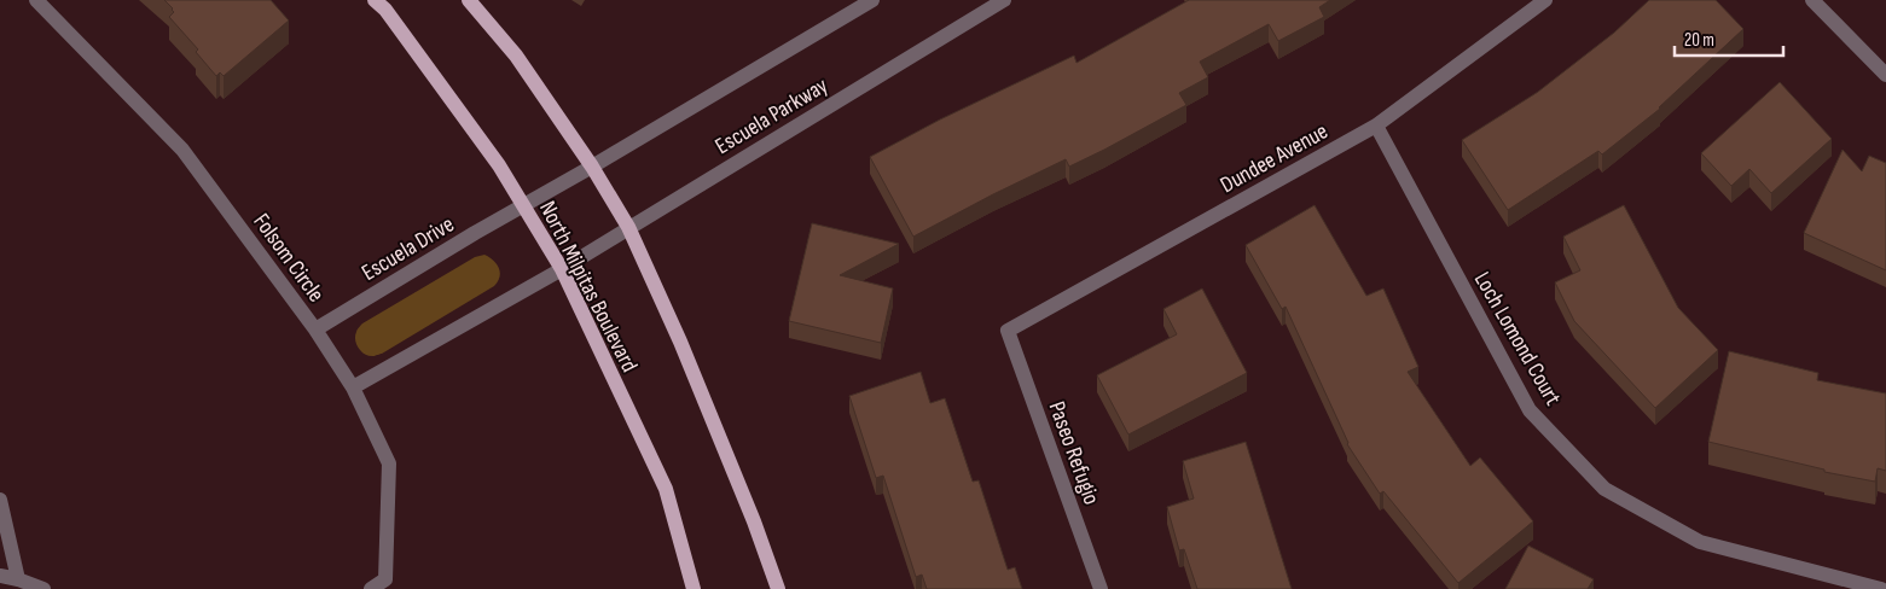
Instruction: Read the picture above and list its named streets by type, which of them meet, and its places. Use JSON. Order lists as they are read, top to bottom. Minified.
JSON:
{"streets":{"main road":["North Milpitas Boulevard"],"street":["Escuela Parkway","Dundee Avenue","Escuela Drive","Folsom Circle","Loch Lomond Court","Paseo Refugio"]},"crossings":[["Escuela Parkway","Escuela Drive"],["Escuela Parkway","North Milpitas Boulevard"],["Dundee Avenue","Loch Lomond Court"],["Dundee Avenue","Paseo Refugio"],["Escuela Drive","Folsom Circle"],["Escuela Drive","North Milpitas Boulevard"]],"scale_bar":"20 m"}
